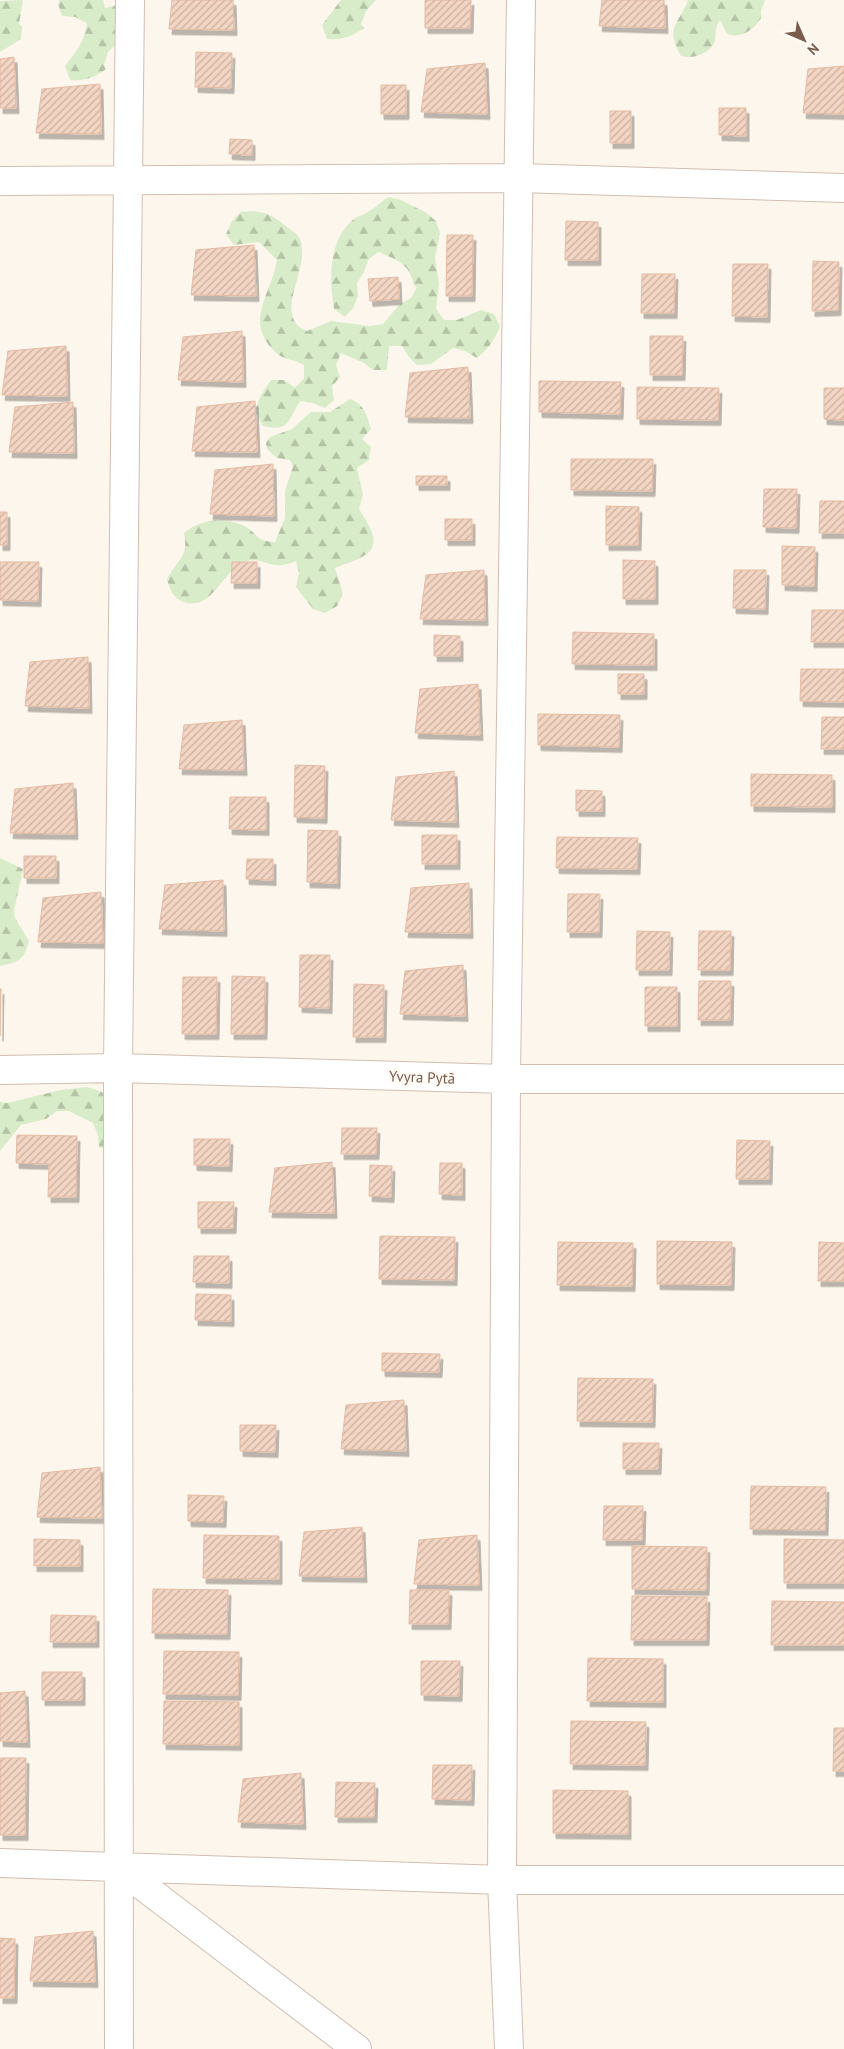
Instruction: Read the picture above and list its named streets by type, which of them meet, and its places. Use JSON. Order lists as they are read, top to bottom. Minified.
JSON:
{"streets":{"street":["Yvyra Pytã"]},"north":"bottom right"}
